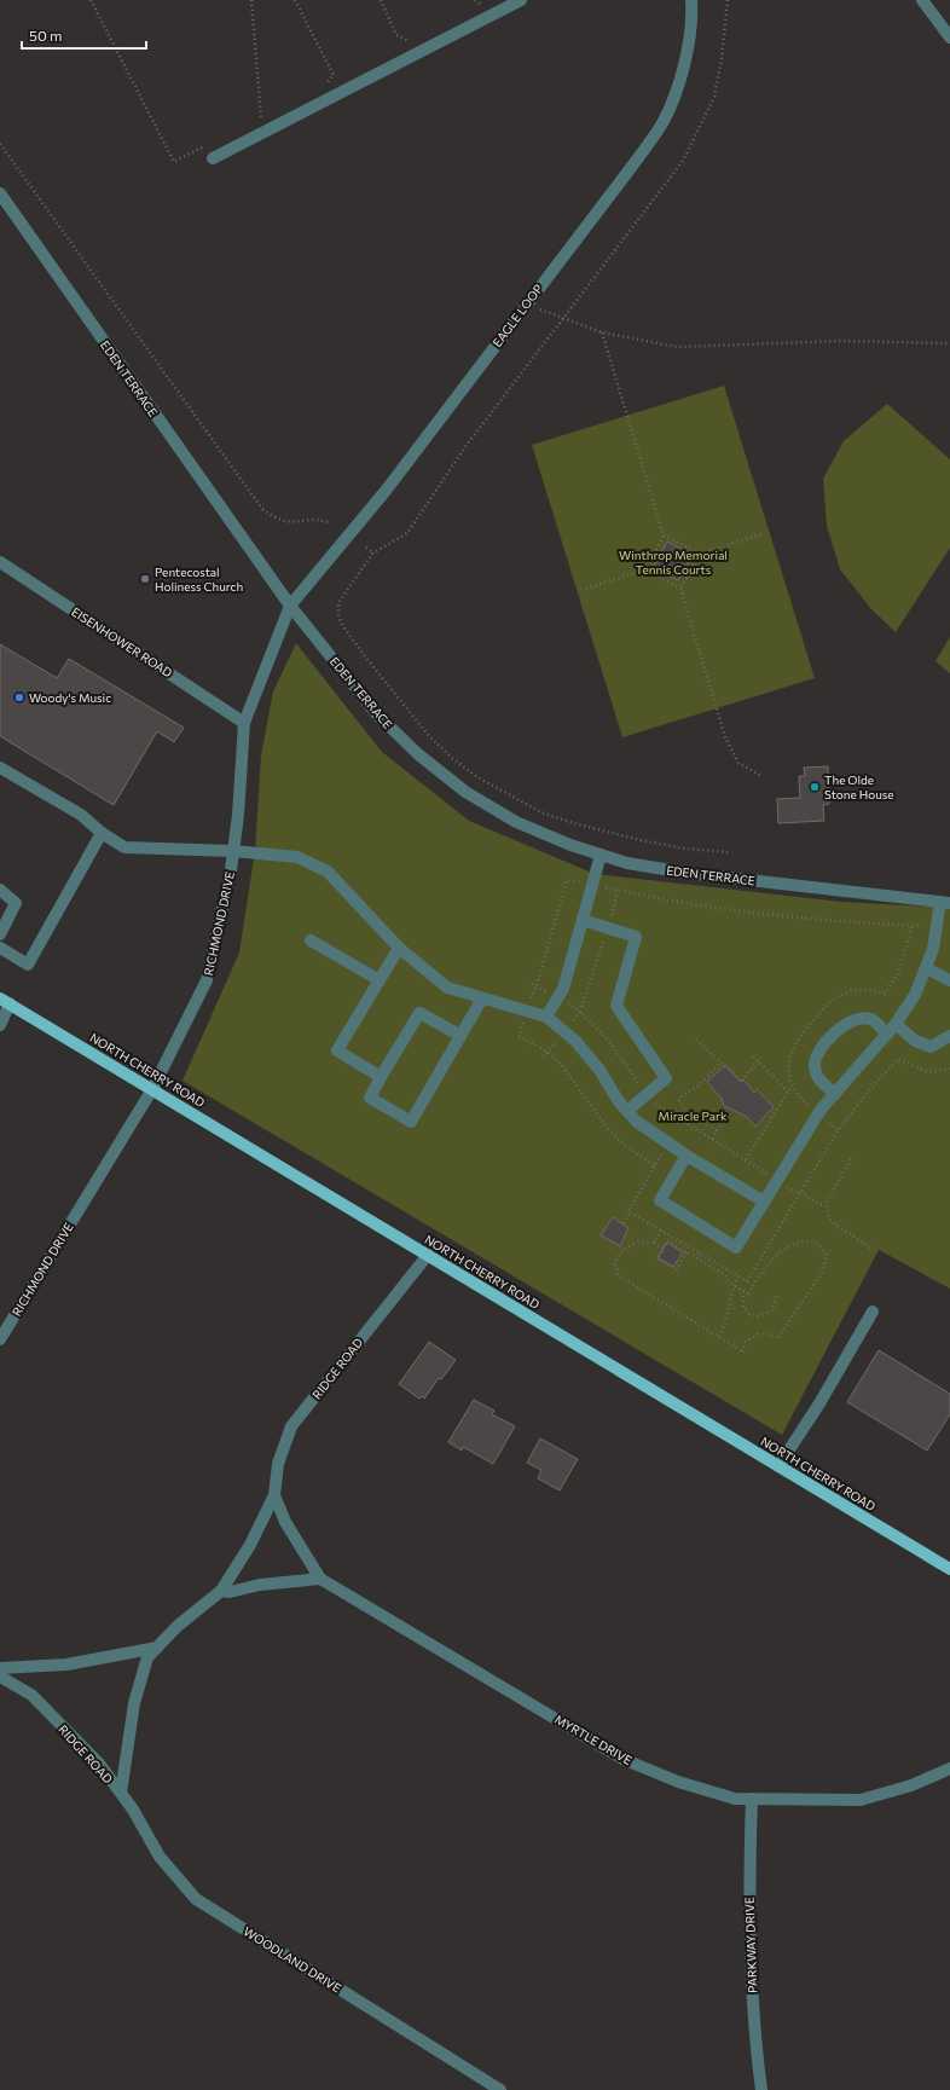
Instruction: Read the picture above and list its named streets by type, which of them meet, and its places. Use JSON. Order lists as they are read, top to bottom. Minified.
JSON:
{"streets":{"main road":["NORTH CHERRY ROAD"],"street":["EAGLE LOOP","EDEN TERRACE","EISENHOWER ROAD","RICHMOND DRIVE","RIDGE ROAD","MYRTLE DRIVE","PARKWAY DRIVE","WOODLAND DRIVE"]},"crossings":[["EAGLE LOOP","EDEN TERRACE"],["EAGLE LOOP","RICHMOND DRIVE"],["EDEN TERRACE","RICHMOND DRIVE"],["EISENHOWER ROAD","RICHMOND DRIVE"],["RICHMOND DRIVE","NORTH CHERRY ROAD"],["NORTH CHERRY ROAD","RIDGE ROAD"],["RIDGE ROAD","WOODLAND DRIVE"],["MYRTLE DRIVE","PARKWAY DRIVE"]],"parks":["Winthrop Memorial Tennis Courts","Miracle Park"],"places":["Pentecostal Holiness Church","Woody's Music","The Olde Stone House"],"scale_bar":"50 m"}
